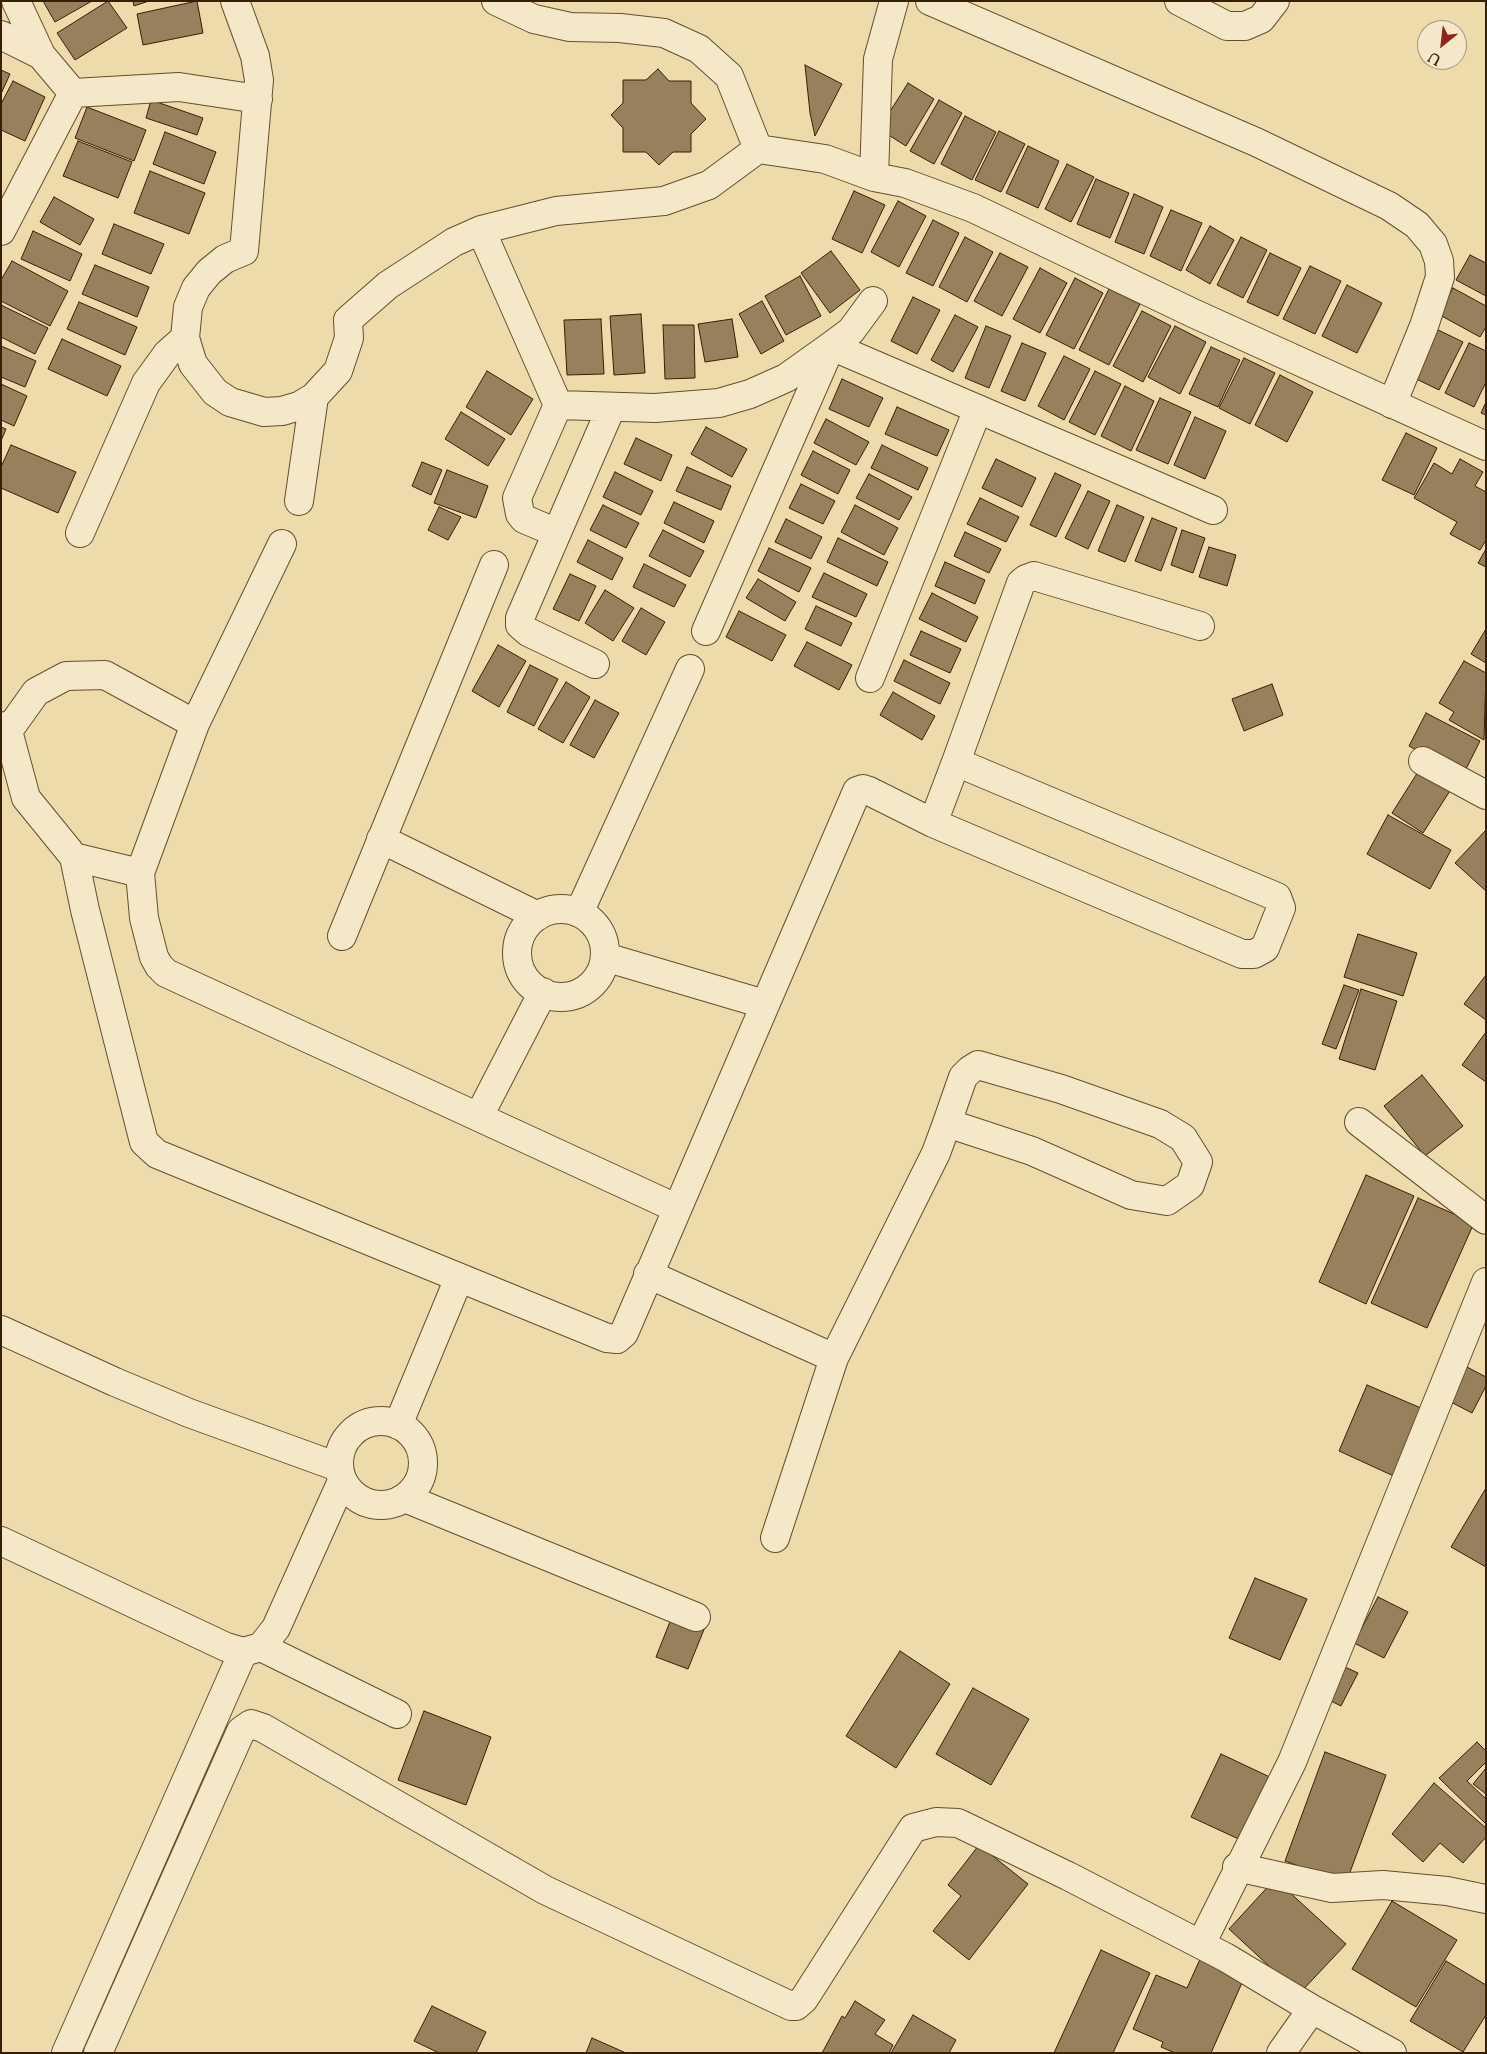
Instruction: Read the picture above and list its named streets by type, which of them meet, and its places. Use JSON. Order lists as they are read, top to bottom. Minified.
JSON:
{"north":"bottom left"}
